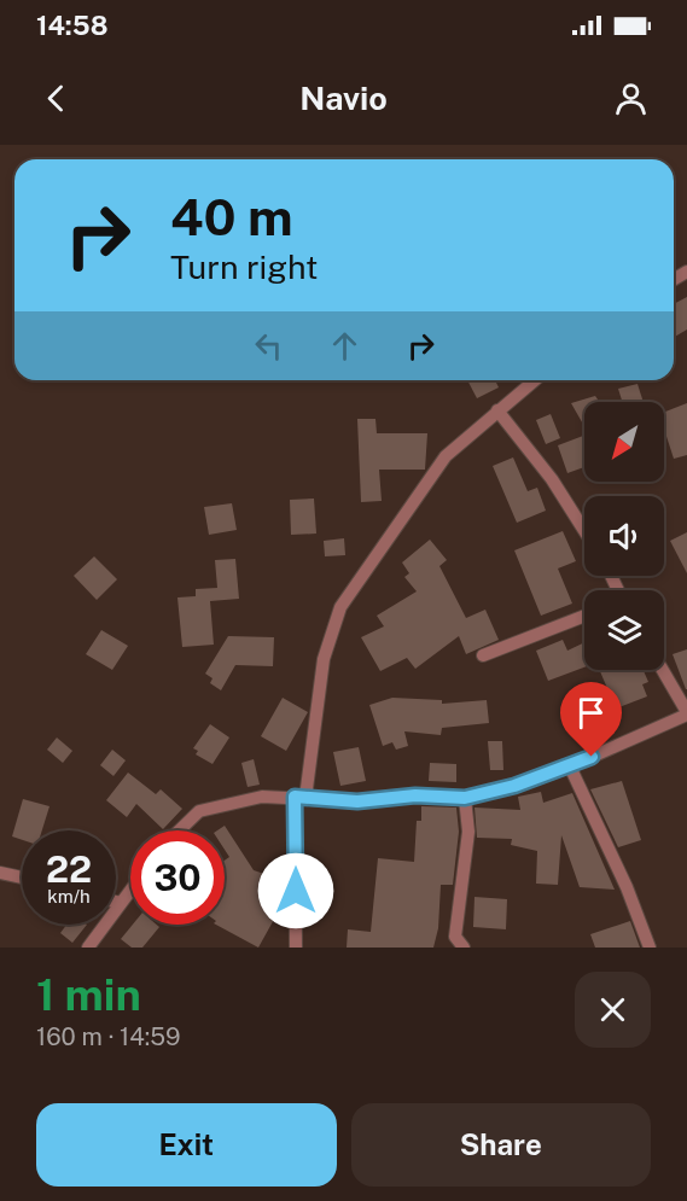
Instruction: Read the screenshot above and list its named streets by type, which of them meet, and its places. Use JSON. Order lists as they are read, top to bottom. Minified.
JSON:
{"north":"bottom left","page":{"status":"14:58","header":"Navio","turn":["40 m","Turn right"],"speed":"22 km/h","limit":"30","heading":["1 min","160 m · 14:59"],"buttons":["Exit","Share"]}}
